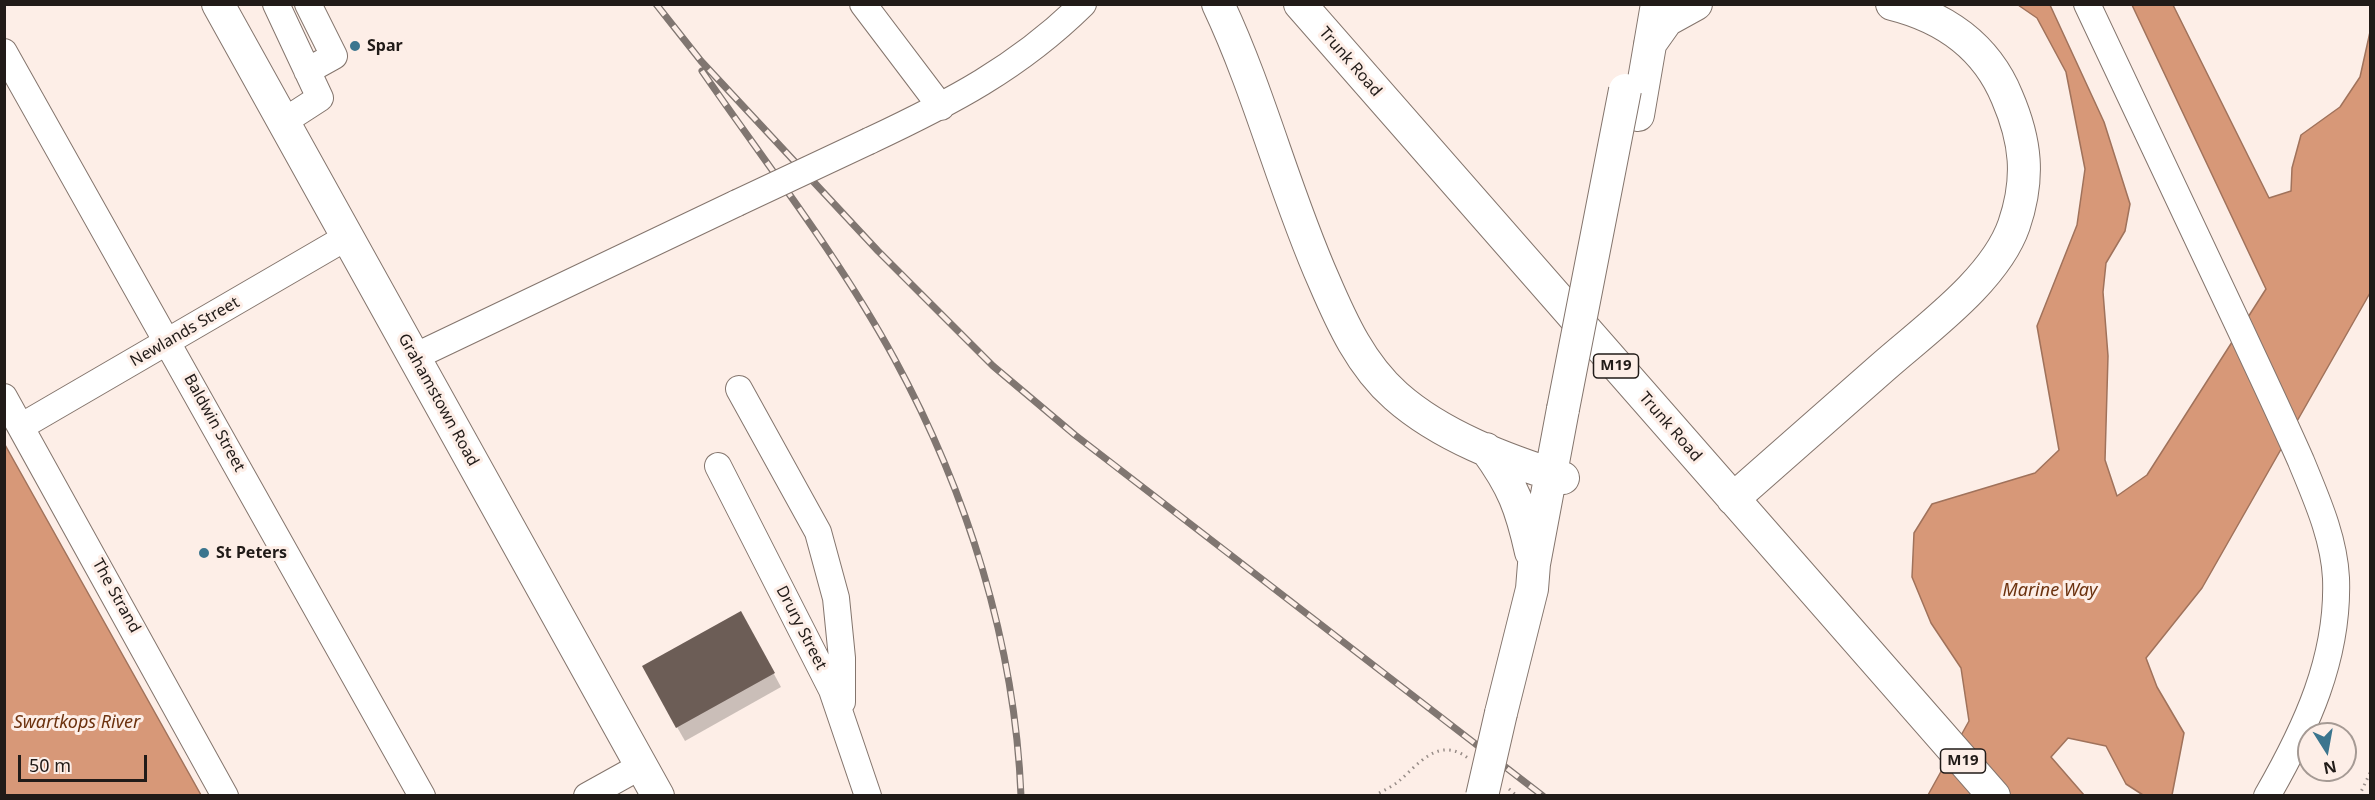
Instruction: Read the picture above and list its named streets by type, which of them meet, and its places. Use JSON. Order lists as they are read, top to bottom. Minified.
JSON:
{"streets":{"main road":["Trunk Road","M19","Grahamstown Road"],"street":["Newlands Street","Baldwin Street","The Strand","Drury Street"]},"crossings":[["Newlands Street","Grahamstown Road"],["Newlands Street","Baldwin Street"],["Newlands Street","The Strand"]],"water":["Marine Way","Swartkops River"],"places":["Spar","St Peters"],"scale_bar":"50 m","north":"bottom"}
